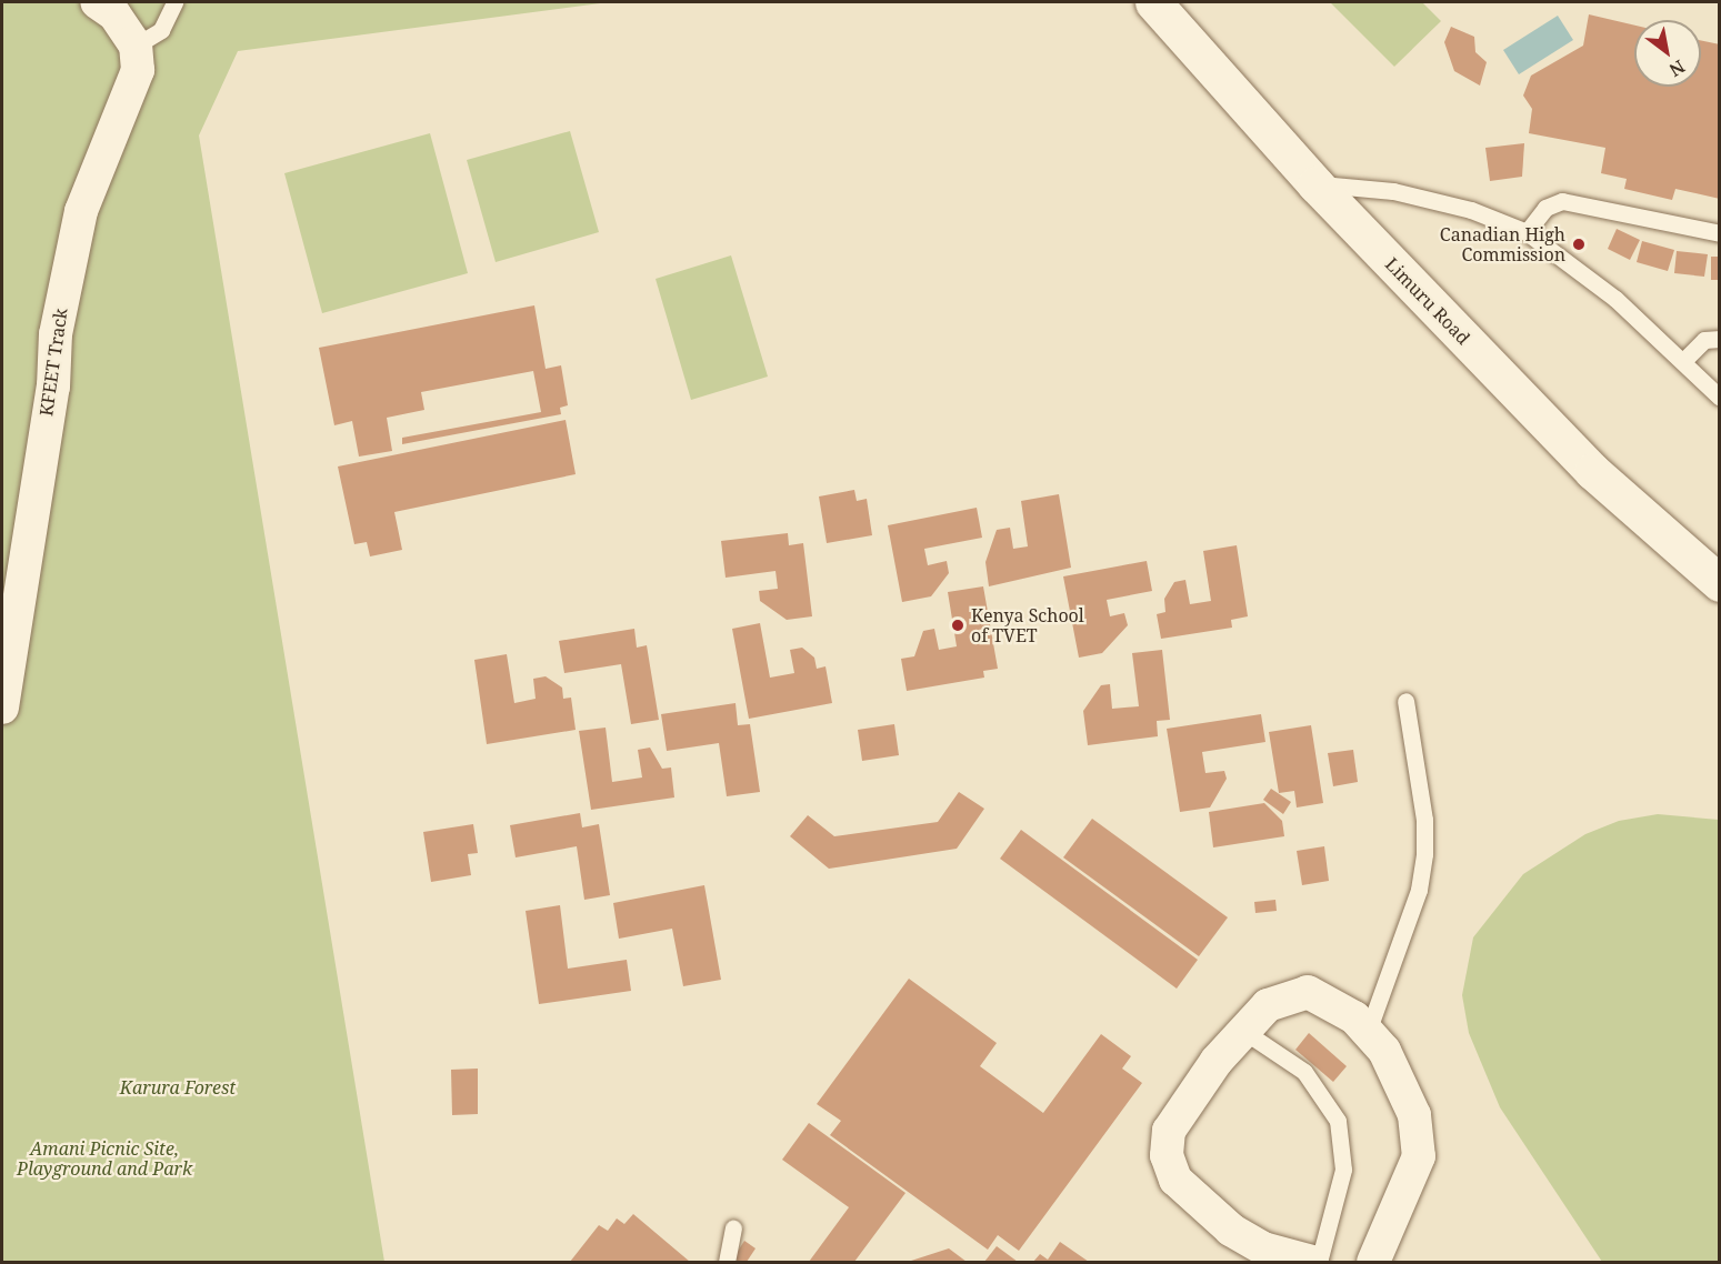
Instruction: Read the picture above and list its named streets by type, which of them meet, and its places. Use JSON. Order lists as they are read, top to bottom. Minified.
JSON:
{"streets":{"main road":["Limuru Road"],"street":["KFEET Track"]},"parks":["Karura Forest","Amani Picnic Site, Playground and Park"],"places":["Canadian High Commission","Kenya School of TVET"],"north":"bottom right"}
